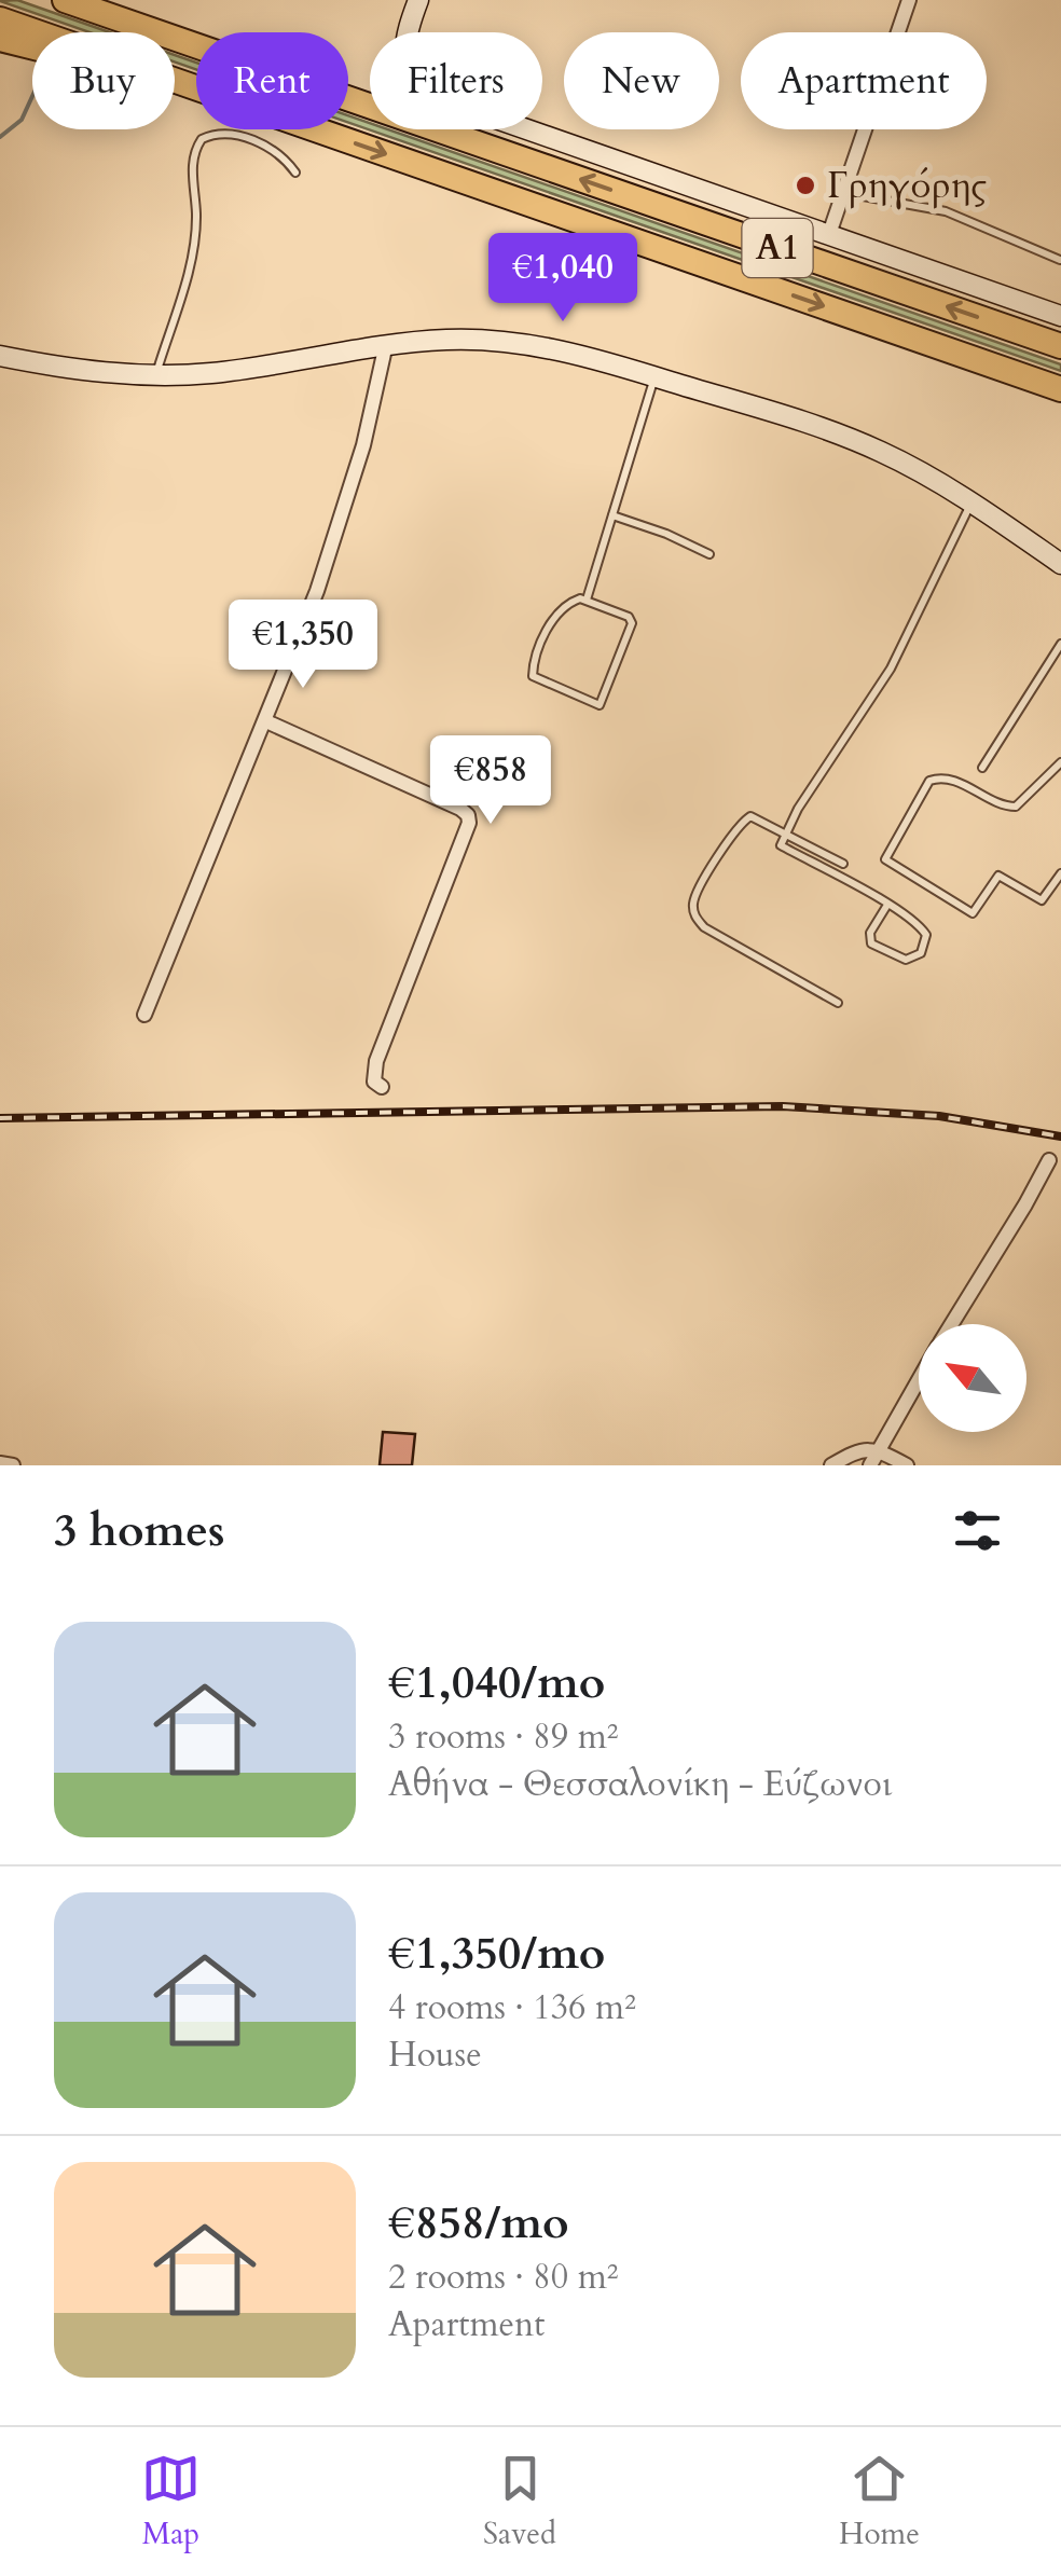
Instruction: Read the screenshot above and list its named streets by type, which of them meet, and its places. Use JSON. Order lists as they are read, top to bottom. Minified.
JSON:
{"streets":{"highway":["Α1"]},"places":["Γρηγόρης"],"north":"top left","page":{"chip":["Buy","Rent","Filters","New","Apartment"],"price":["€1,040","€1,350","€858"],"heading":"3 homes","list":[{"name":"€1,040/mo","note":"3 rooms · 89 m² · Αθήνα - Θεσσαλονίκη - Εύζωνοι"},{"name":"€1,350/mo","note":"4 rooms · 136 m² · House"},{"name":"€858/mo","note":"2 rooms · 80 m² · Apartment"}],"tabs":["Map","Saved","Home"]}}
